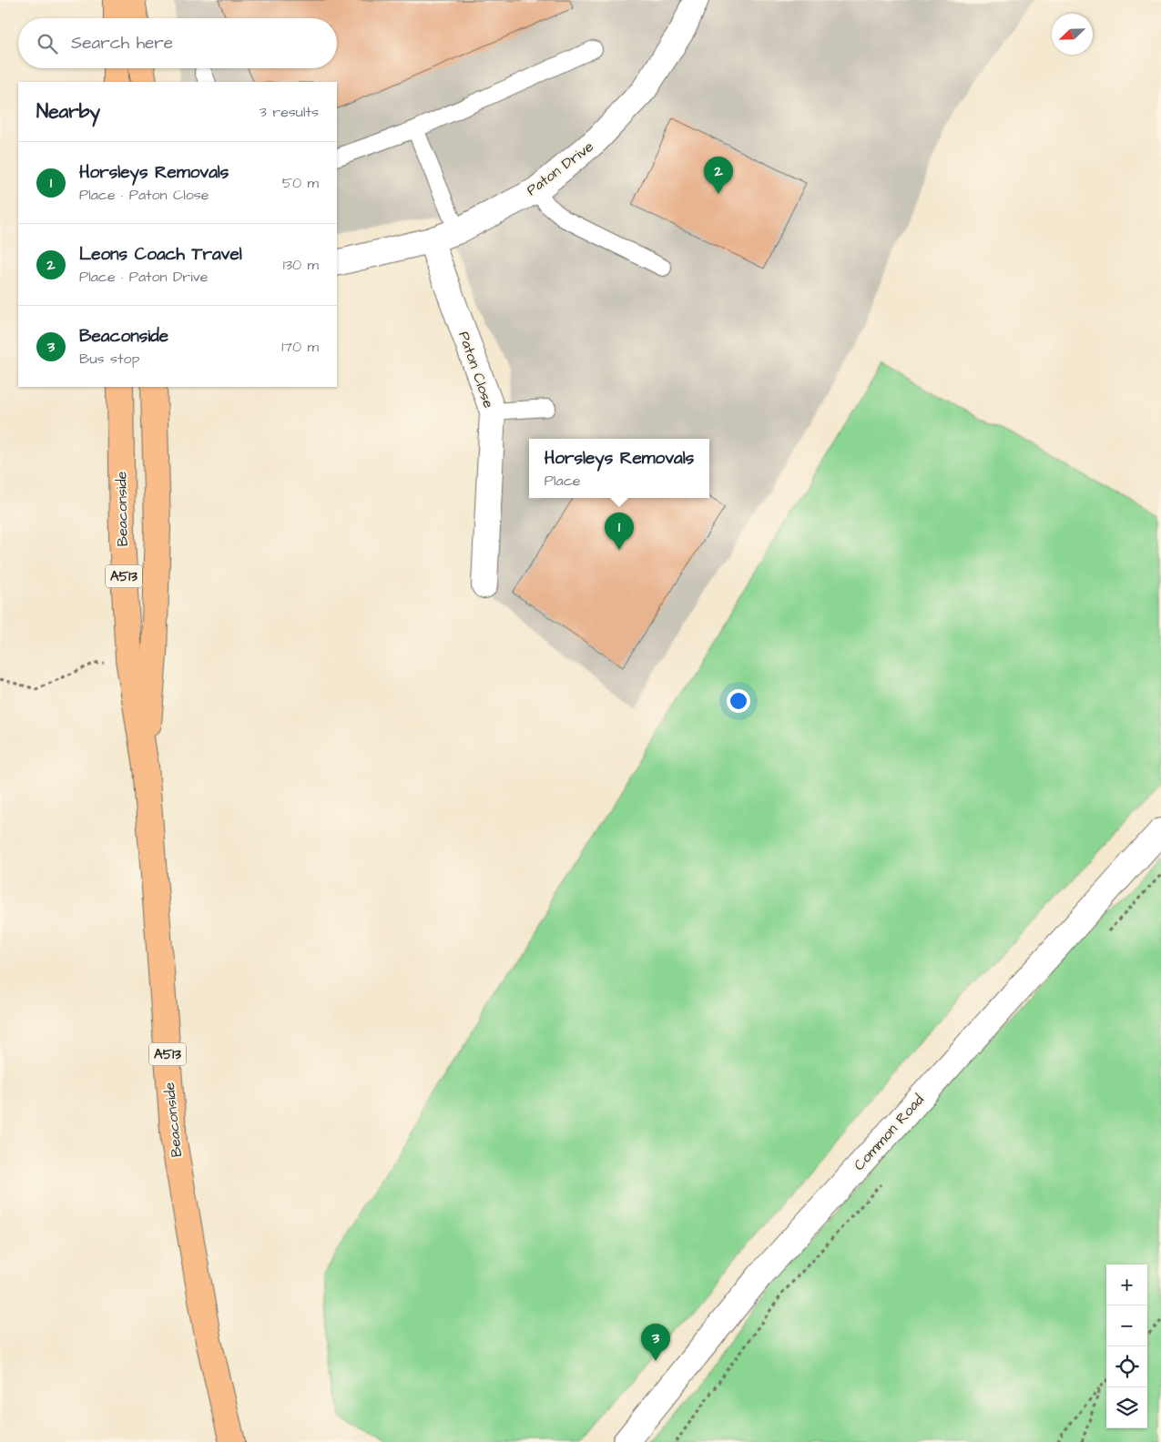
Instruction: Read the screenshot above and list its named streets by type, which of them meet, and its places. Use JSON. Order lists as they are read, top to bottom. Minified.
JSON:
{"streets":{"highway":["Beaconside","A513"],"street":["Paton Drive","Paton Close","Common Road"]},"crossings":[["Paton Drive","Paton Close"]],"north":"bottom left","page":{"search":"Search here","heading":["Nearby","3 results"],"list":[{"mark":"1","name":"Horsleys Removals","note":"Place · Paton Close","value":"50 m"},{"mark":"2","name":"Leons Coach Travel","note":"Place · Paton Drive","value":"130 m"},{"mark":"3","name":"Beaconside","note":"Bus stop","value":"170 m"}],"pins":["2","1","3"],"popup":["Horsleys Removals","Place"],"map_buttons":["+","−"]}}
